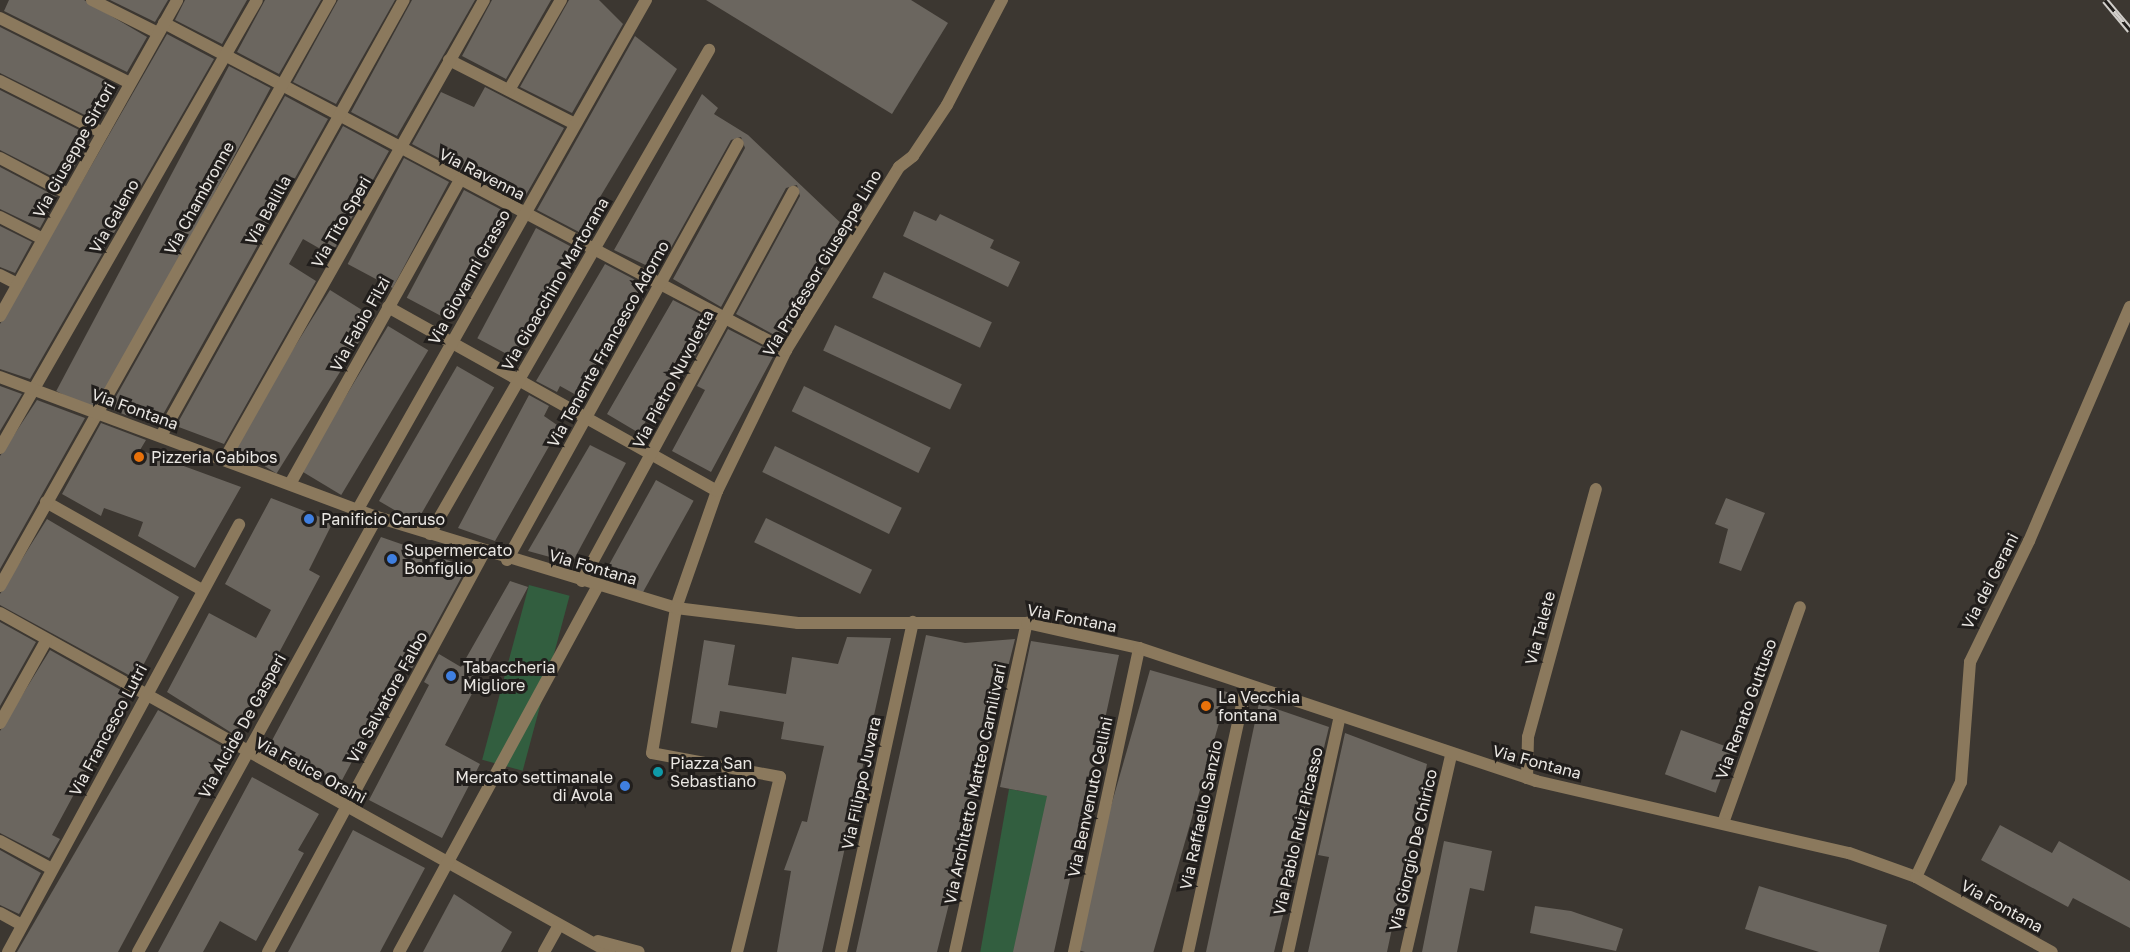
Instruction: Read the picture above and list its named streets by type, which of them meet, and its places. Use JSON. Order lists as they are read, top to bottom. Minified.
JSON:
{"streets":{"street":["Via Giuseppe Sirtori","Via Ravenna","Via Chambronne","Via Balilla","Via Galeno","Via Tito Speri","Via Professor Giuseppe Lino","Via Giovanni Grasso","Via Gioacchino Martorana","Via Fabio Filzi","Via Tenente Francesco Adorno","Via Pietro Nuvoletta","Via Fontana","Via dei Gerani","Via Talete","Via Salvatore Falbo","Via Renato Guttuso","Via Alcide De Gasperi","Via Francesco Lutri","Via Felice Orsini","Via Filippo Juvara","Via Architetto Matteo Carnilivari","Via Benvenuto Cellini","Via Raffaello Sanzio","Via Pablo Ruiz Picasso","Via Giorgio De Chirico"]},"crossings":[["Via Giuseppe Sirtori","Via Ravenna"],["Via Ravenna","Via Chambronne"],["Via Ravenna","Via Balilla"],["Via Ravenna","Via Galeno"],["Via Ravenna","Via Tito Speri"],["Via Ravenna","Via Professor Giuseppe Lino"],["Via Ravenna","Via Giovanni Grasso"],["Via Ravenna","Via Gioacchino Martorana"],["Via Ravenna","Via Fabio Filzi"],["Via Ravenna","Via Tenente Francesco Adorno"],["Via Ravenna","Via Pietro Nuvoletta"],["Via Chambronne","Via Fontana"],["Via Balilla","Via Fontana"],["Via Galeno","Via Fontana"],["Via Tito Speri","Via Fontana"],["Via Professor Giuseppe Lino","Via Fontana"],["Via Giovanni Grasso","Via Fontana"],["Via Gioacchino Martorana","Via Fontana"],["Via Fabio Filzi","Via Fontana"],["Via Tenente Francesco Adorno","Via Fontana"],["Via Pietro Nuvoletta","Via Fontana"],["Via Fontana","Via dei Gerani"],["Via Fontana","Via Talete"],["Via Fontana","Via Salvatore Falbo"],["Via Fontana","Via Renato Guttuso"],["Via Fontana","Via Alcide De Gasperi"],["Via Fontana","Via Filippo Juvara"],["Via Fontana","Via Architetto Matteo Carnilivari"],["Via Fontana","Via Benvenuto Cellini"],["Via Fontana","Via Raffaello Sanzio"],["Via Fontana","Via Pablo Ruiz Picasso"],["Via Fontana","Via Giorgio De Chirico"],["Via Salvatore Falbo","Via Felice Orsini"],["Via Alcide De Gasperi","Via Felice Orsini"],["Via Francesco Lutri","Via Felice Orsini"]],"places":["Pizzeria Gabibos","Panificio Caruso","Supermercato Bonfiglio","Tabaccheria Migliore","La Vecchia fontana","Piazza San Sebastiano","Mercato settimanale di Avola"]}
